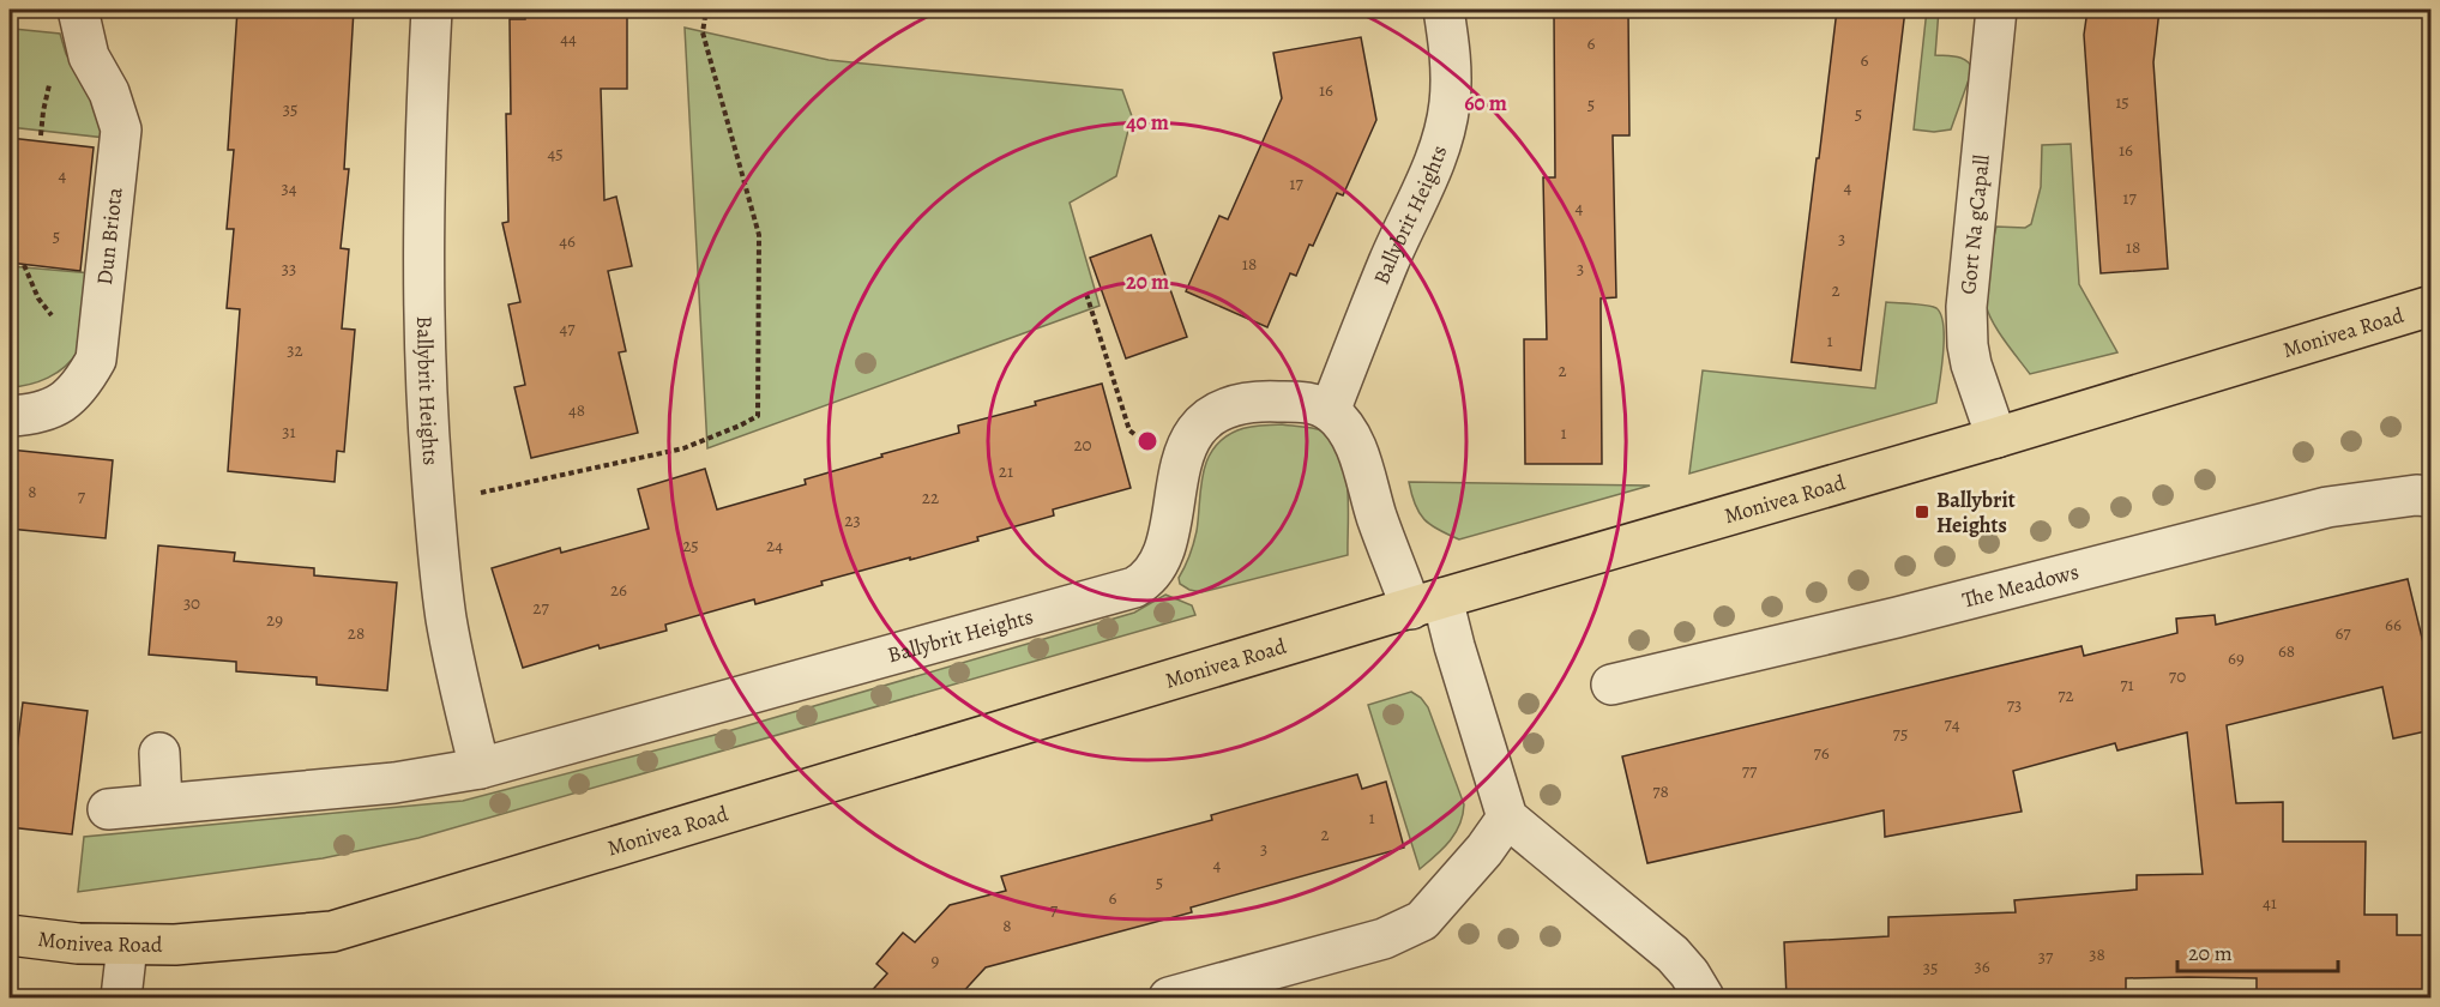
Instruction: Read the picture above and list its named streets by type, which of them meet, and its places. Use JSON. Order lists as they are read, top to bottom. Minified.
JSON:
{"streets":{"main road":["Monivea Road"],"street":["Ballybrit Heights","Gort Na gCapall","Dun Briota","The Meadows"]},"crossings":[["Gort Na gCapall","Monivea Road"]],"places":{"transit":["Ballybrit Heights"]},"house_numbers":["44","6","6","16","15","5","35","5","16","45","4","17","4","34","17","4","5","3","46","18","18","33","3","2","47","1","32","2","48","31","1","20","21","8","7","22","23","25","24","26","30","27","29","66","28","67","68","69","70","71","72","73","74","75","76","77","78","1","2","3","4","5","6","41","7","8","38","37","9","36","35"],"scale_bar":"20 m","rings":["60 m","40 m","20 m"]}
